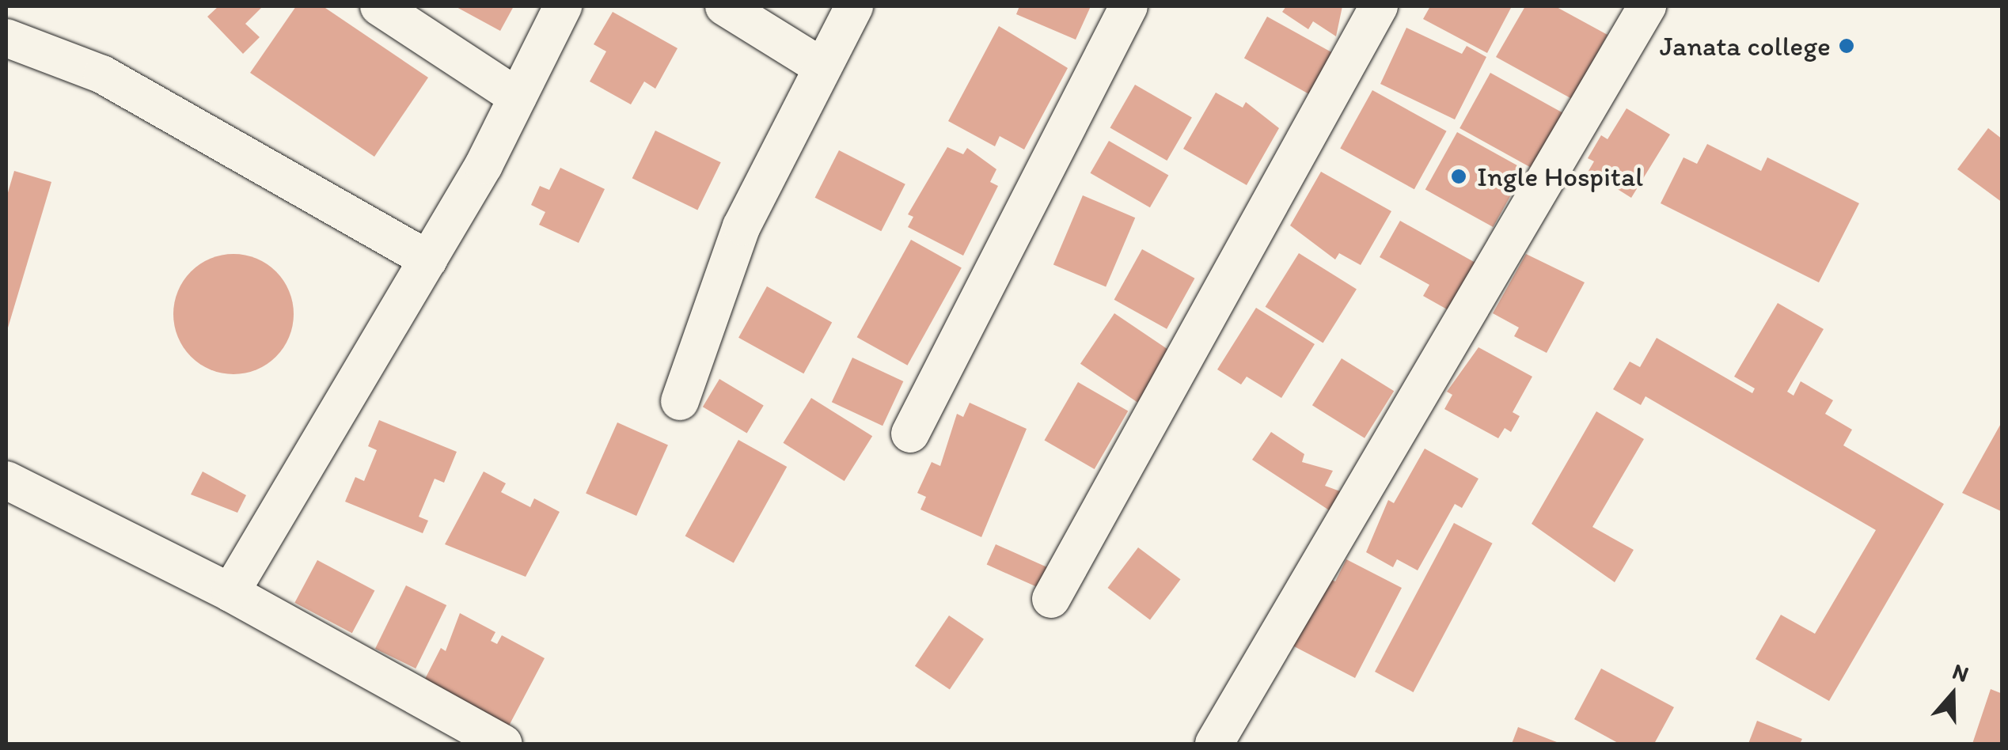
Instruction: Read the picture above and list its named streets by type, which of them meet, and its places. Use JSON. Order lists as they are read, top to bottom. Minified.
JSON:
{"places":["Janata college","Ingle Hospital"],"north":"top"}
